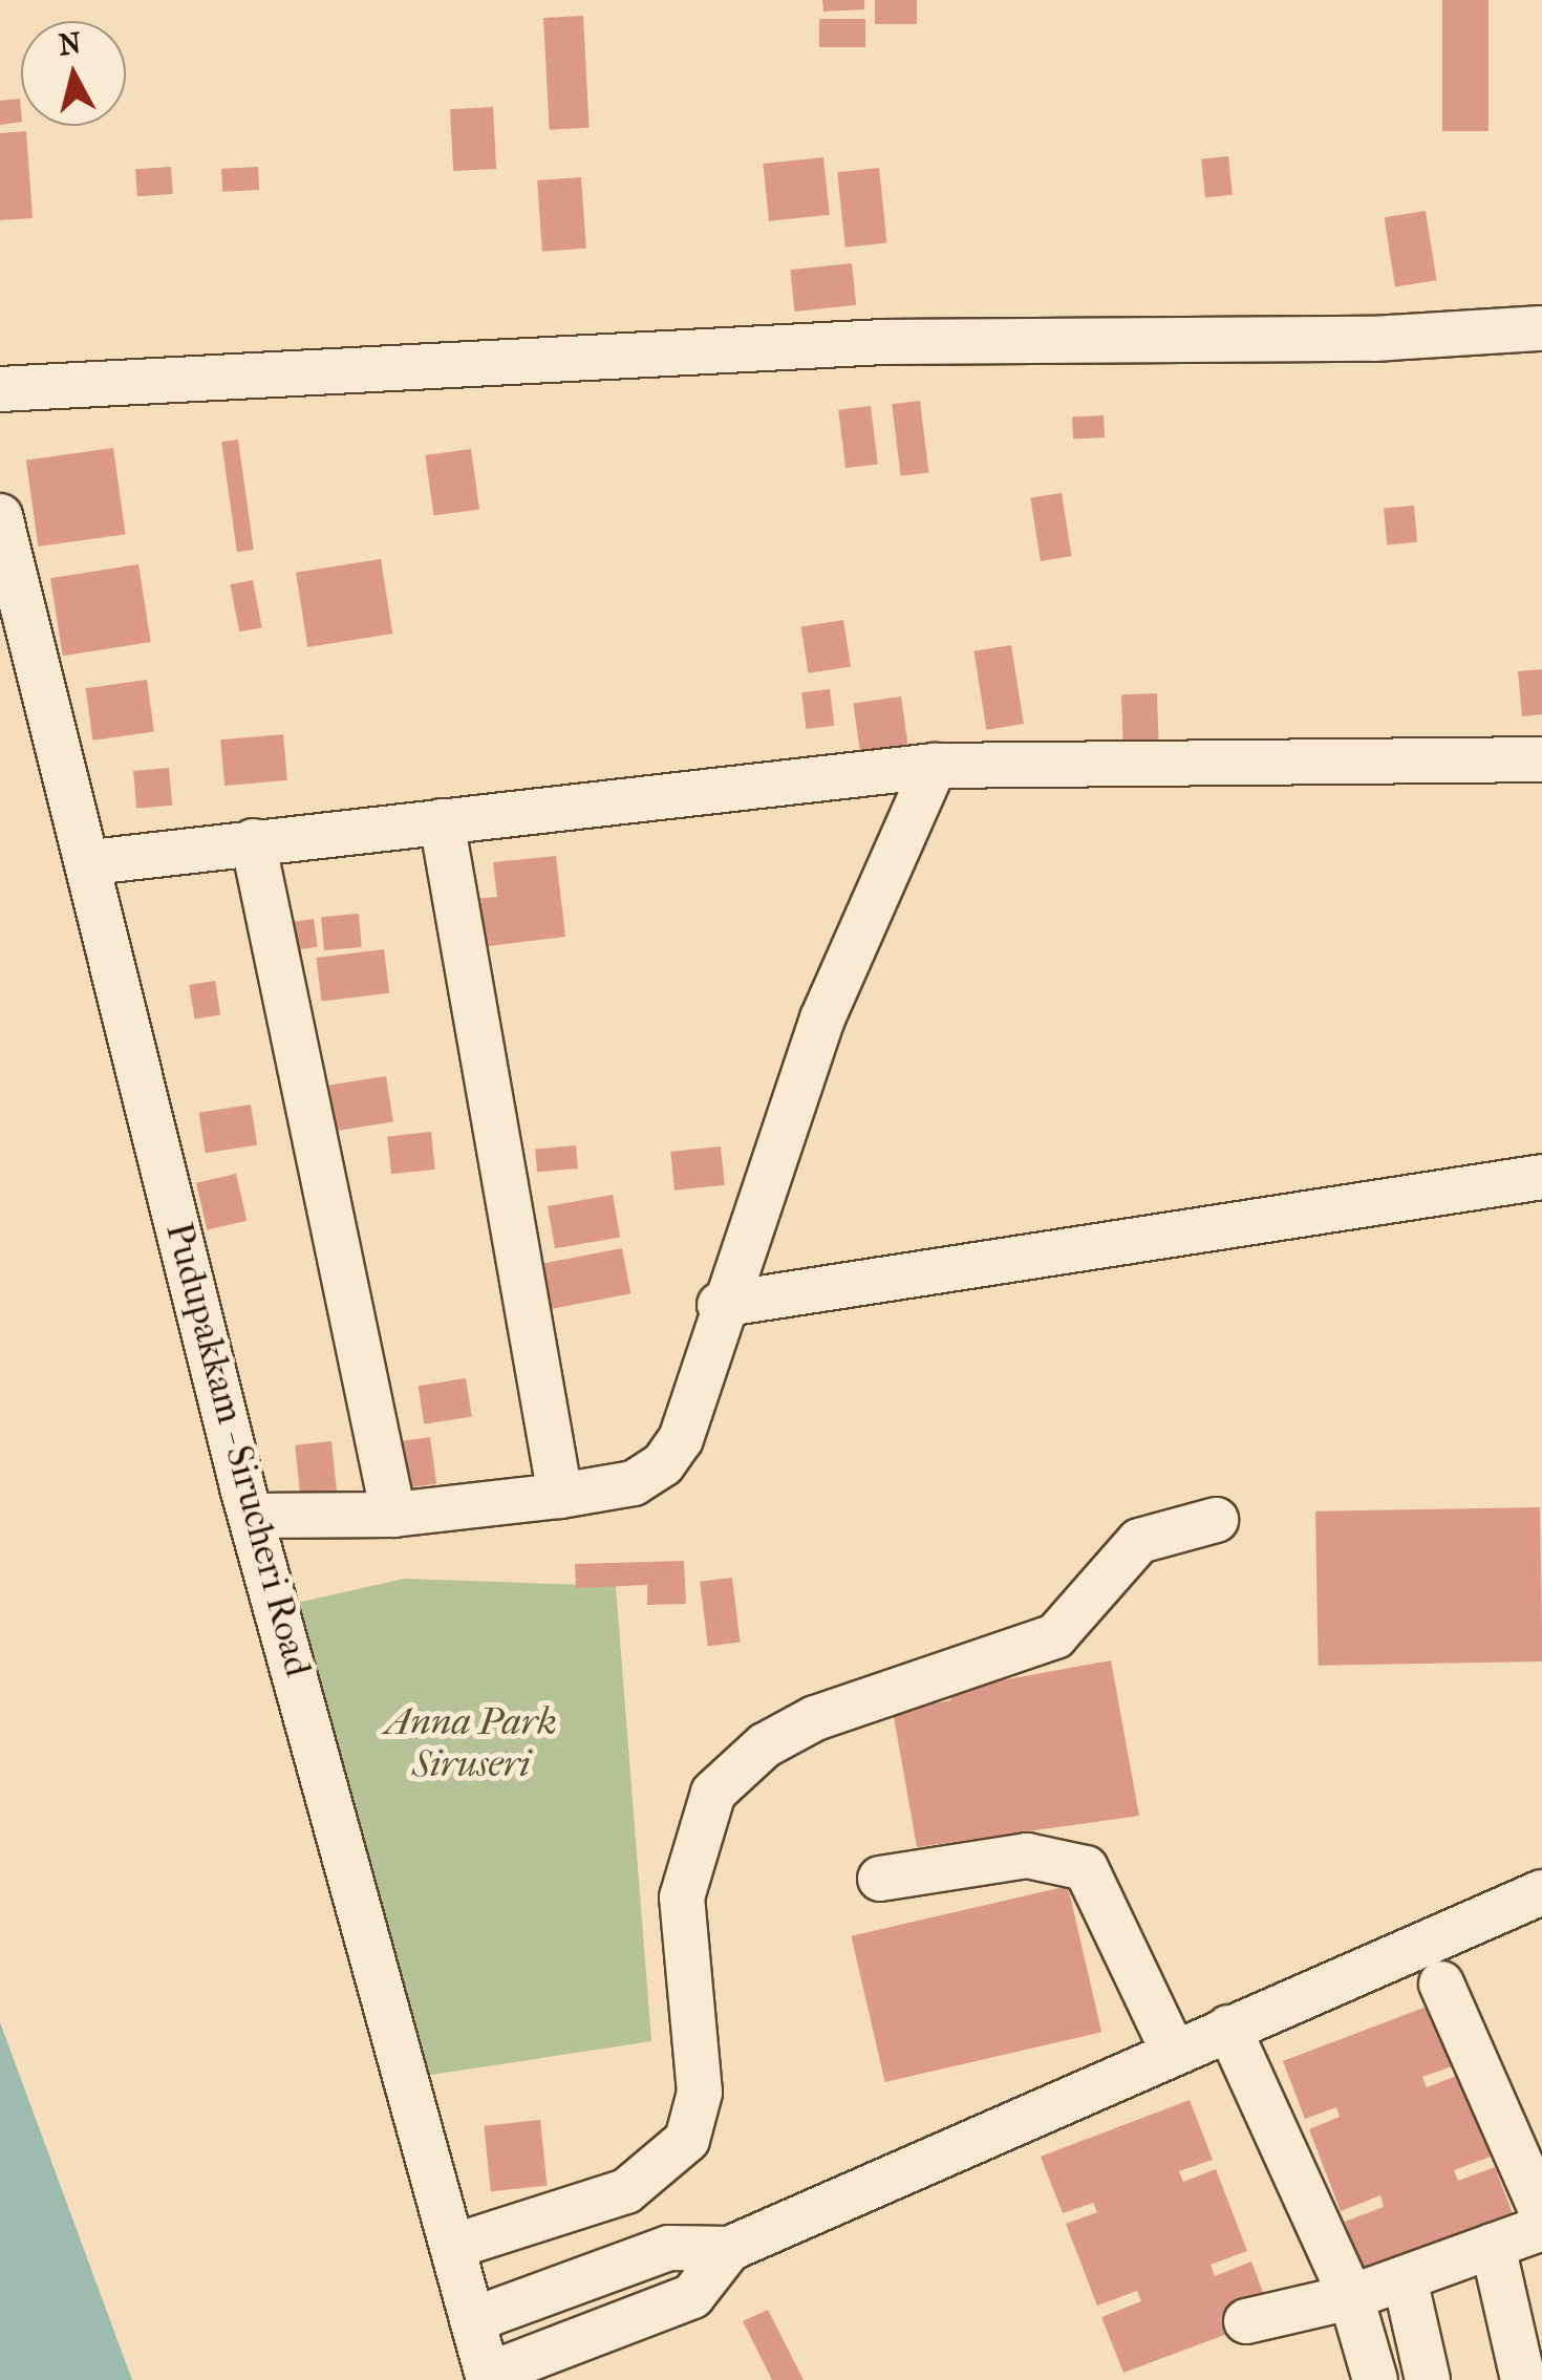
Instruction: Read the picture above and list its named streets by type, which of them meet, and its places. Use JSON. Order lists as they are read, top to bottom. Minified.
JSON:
{"streets":{"street":["Pudupakkam - Sirucheri Road"]},"parks":["Anna Park Siruseri"],"north":"top"}
